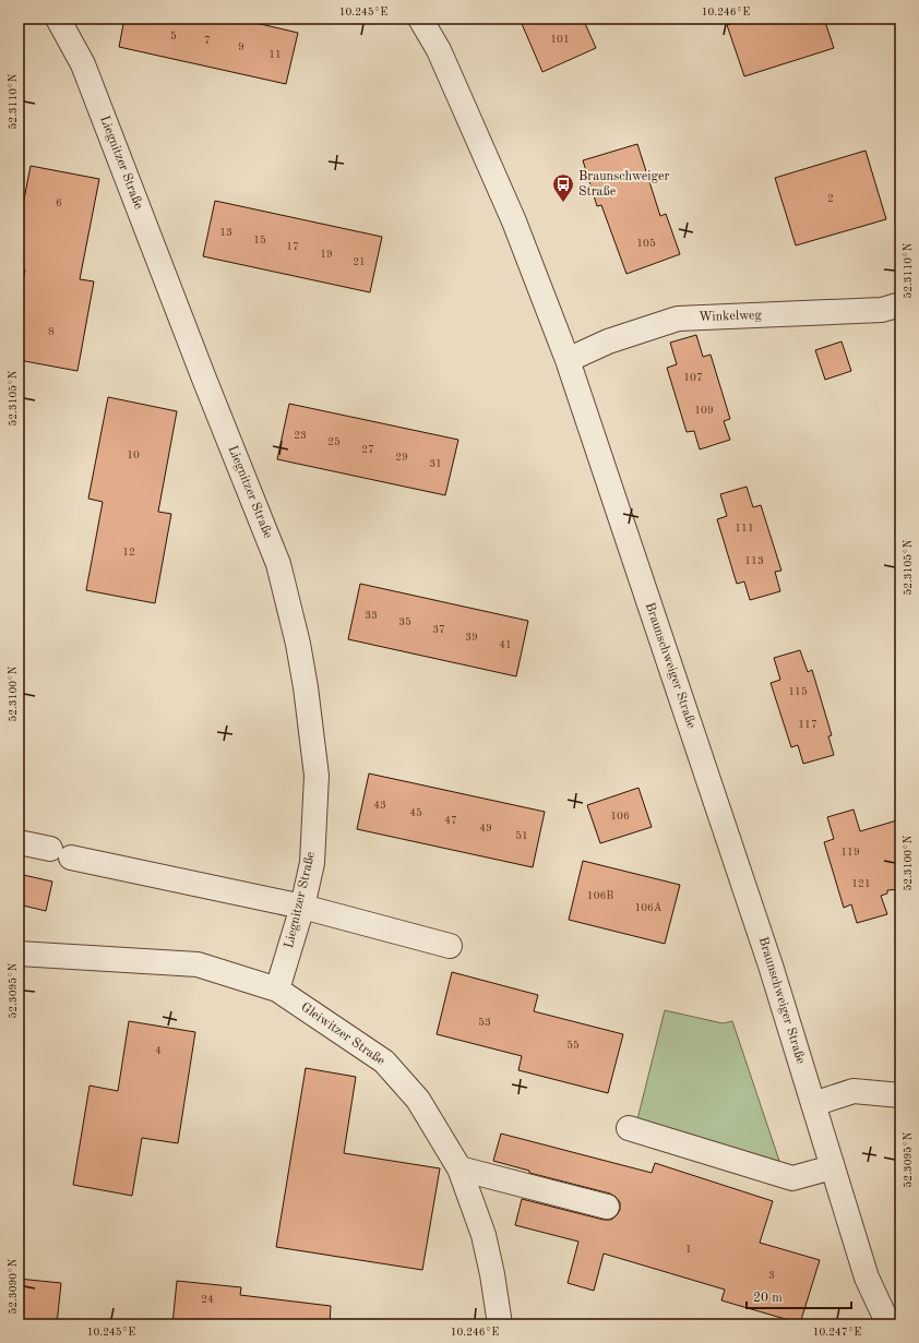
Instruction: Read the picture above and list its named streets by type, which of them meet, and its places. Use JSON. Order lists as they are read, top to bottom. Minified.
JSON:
{"streets":{"street":["Liegnitzer Straße","Winkelweg","Braunschweiger Straße","Gleiwitzer Straße"]},"crossings":[["Liegnitzer Straße","Gleiwitzer Straße"],["Winkelweg","Braunschweiger Straße"]],"places":{"bus stop":["Braunschweiger Straße"]},"house_numbers":["5","101","7","9","11","2","6","13","15","105","17","19","21","8","107","109","23","25","27","10","29","31","111","12","113","33","35","37","39","41","115","117","43","45","106","47","49","51","119","121","106B","106A","53","55","4","1","3","24"],"scale_bar":"20 m","coordinates":["10.245°E","10.246°E","52.3110°N","52.3105°N","52.3100°N","52.3095°N","52.3090°N","10.247°E"]}
